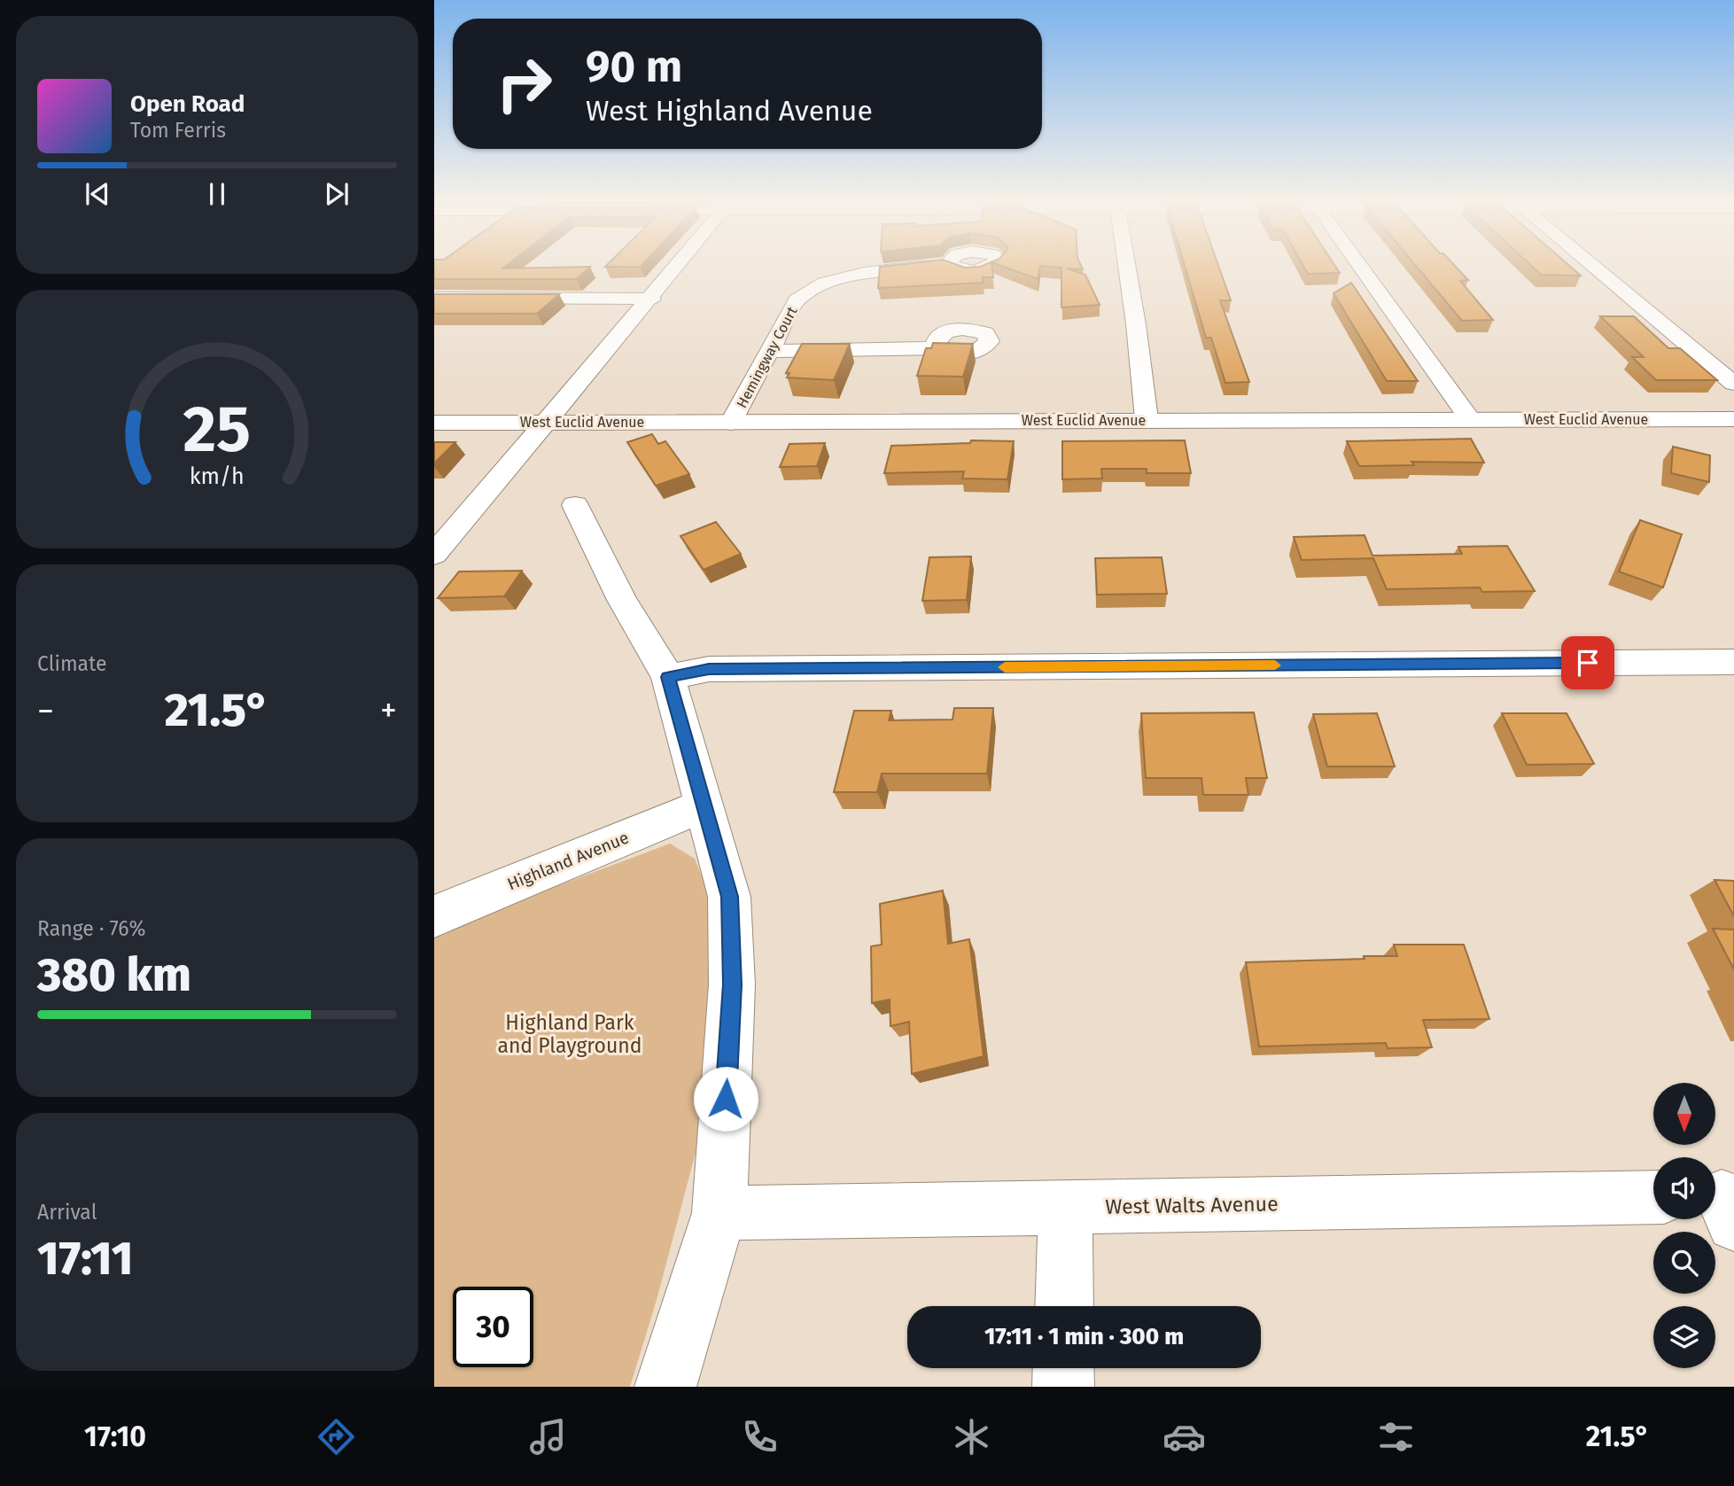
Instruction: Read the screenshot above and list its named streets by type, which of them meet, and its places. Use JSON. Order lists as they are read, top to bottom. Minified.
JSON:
{"streets":{"street":["Hemingway Court","West Euclid Avenue","Highland Avenue","West Walts Avenue"]},"crossings":[["Hemingway Court","West Euclid Avenue"]],"parks":["Highland Park and Playground"],"north":"bottom","page":{"turn":["90 m","West Highland Avenue"],"song":["Open Road","Tom Ferris"],"tile":["Climate",["Range · 76%","380 km"],["Arrival","17:11"]],"heat":["−","21.5°","+"],"limit":"30","trip":"17:11 · 1 min · 300 m","tabs":["17:10","21.5°"],"gauge":["25","km/h"]}}
